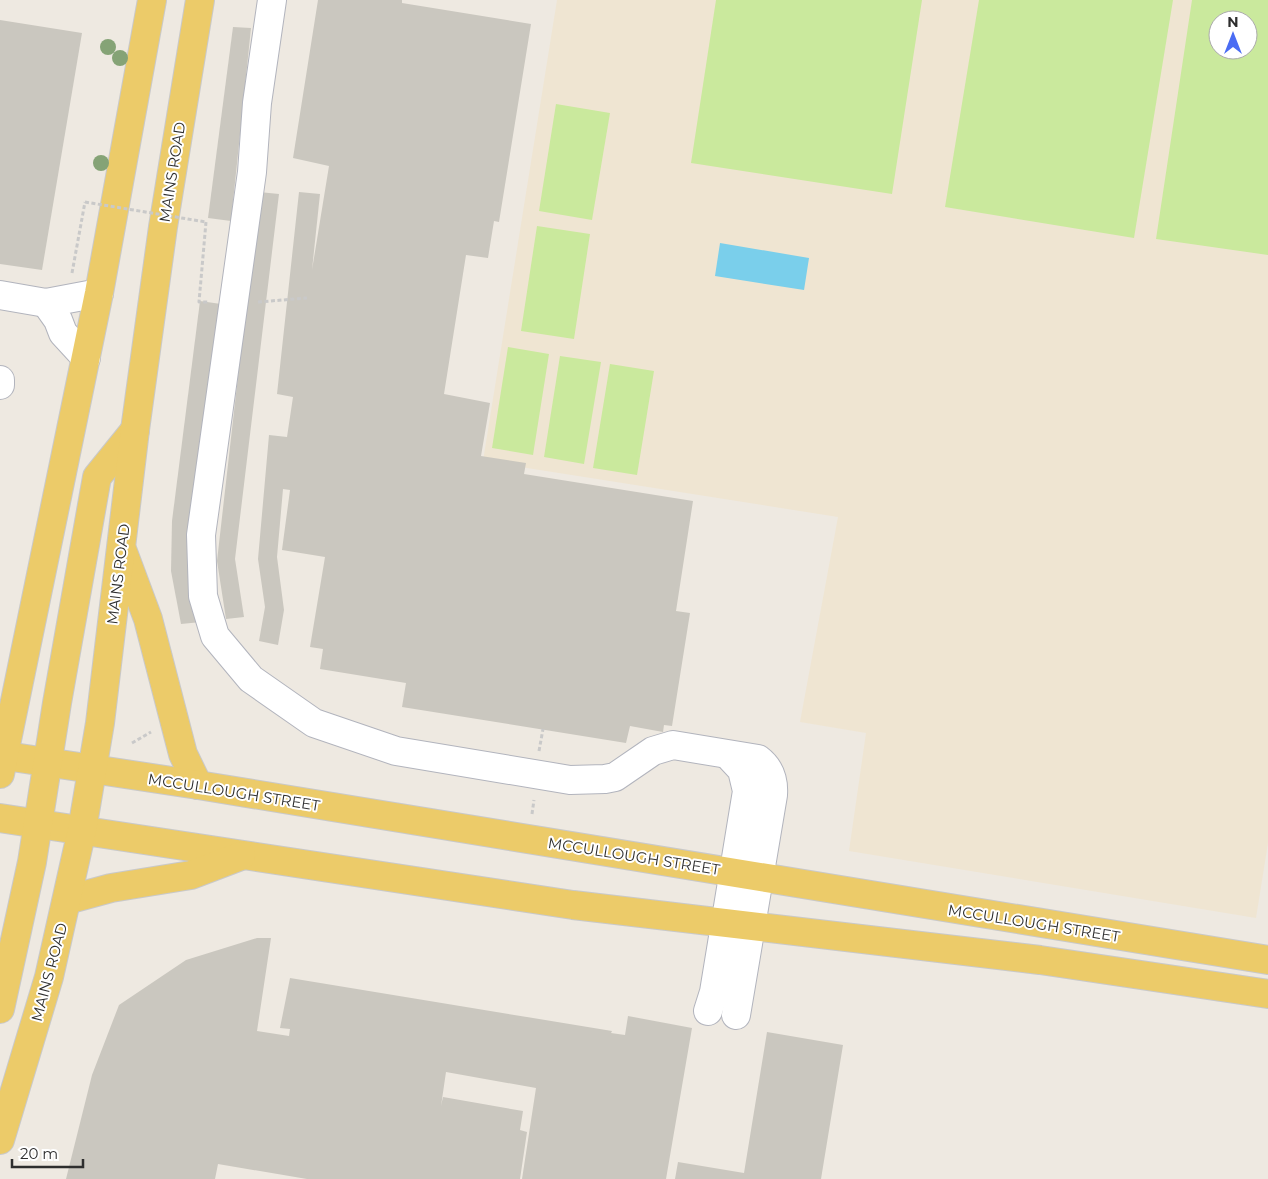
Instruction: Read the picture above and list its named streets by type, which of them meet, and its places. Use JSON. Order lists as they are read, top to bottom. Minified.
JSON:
{"streets":{"main road":["MAINS ROAD","MCCULLOUGH STREET"]},"crossings":[["MAINS ROAD","MCCULLOUGH STREET"]],"scale_bar":"20 m","north":"top"}
